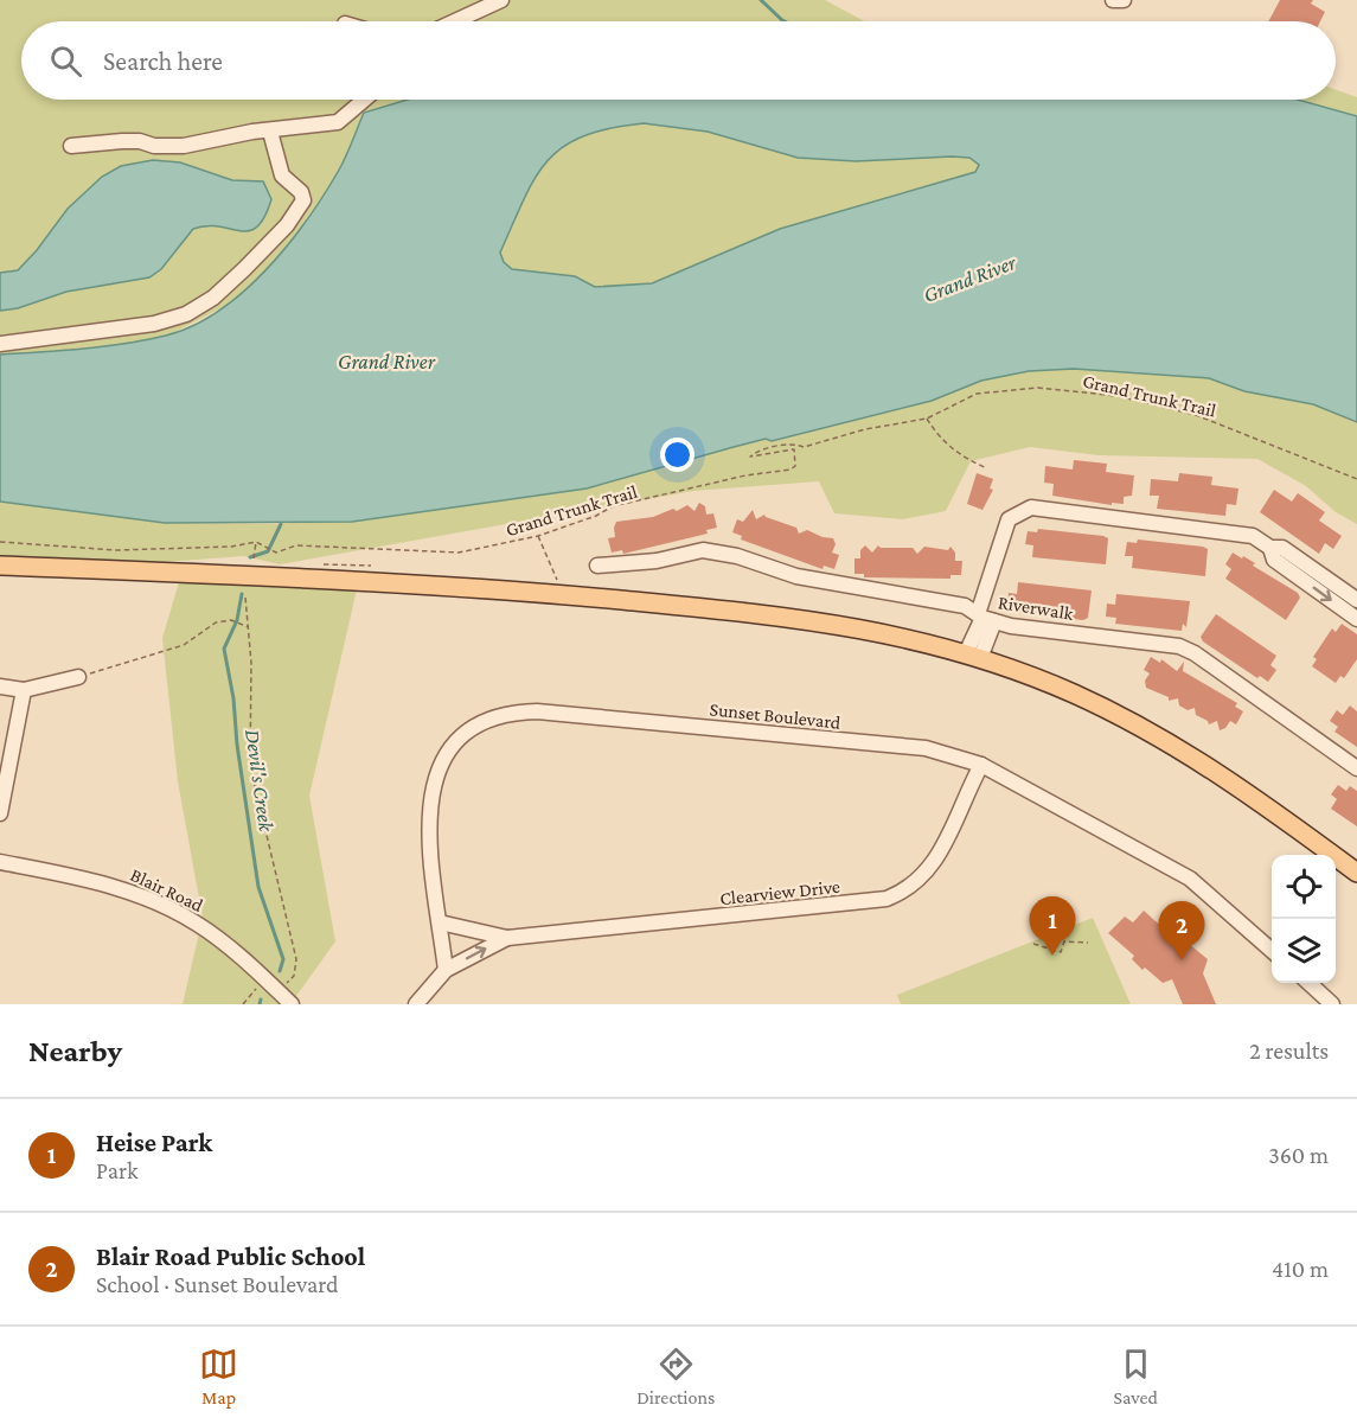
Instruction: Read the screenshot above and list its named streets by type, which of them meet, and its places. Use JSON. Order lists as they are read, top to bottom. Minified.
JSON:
{"streets":{"street":["Riverwalk","Sunset Boulevard","Blair Road","Clearview Drive"],"path":["Grand Trunk Trail"]},"crossings":[["Sunset Boulevard","Clearview Drive"]],"water":["Grand River","Devil's Creek"],"page":{"search":"Search here","pins":["1","2"],"heading":["Nearby","2 results"],"list":[{"mark":"1","name":"Heise Park","note":"Park","value":"360 m"},{"mark":"2","name":"Blair Road Public School","note":"School · Sunset Boulevard","value":"410 m"}],"nav":["Map","Directions","Saved"]}}
